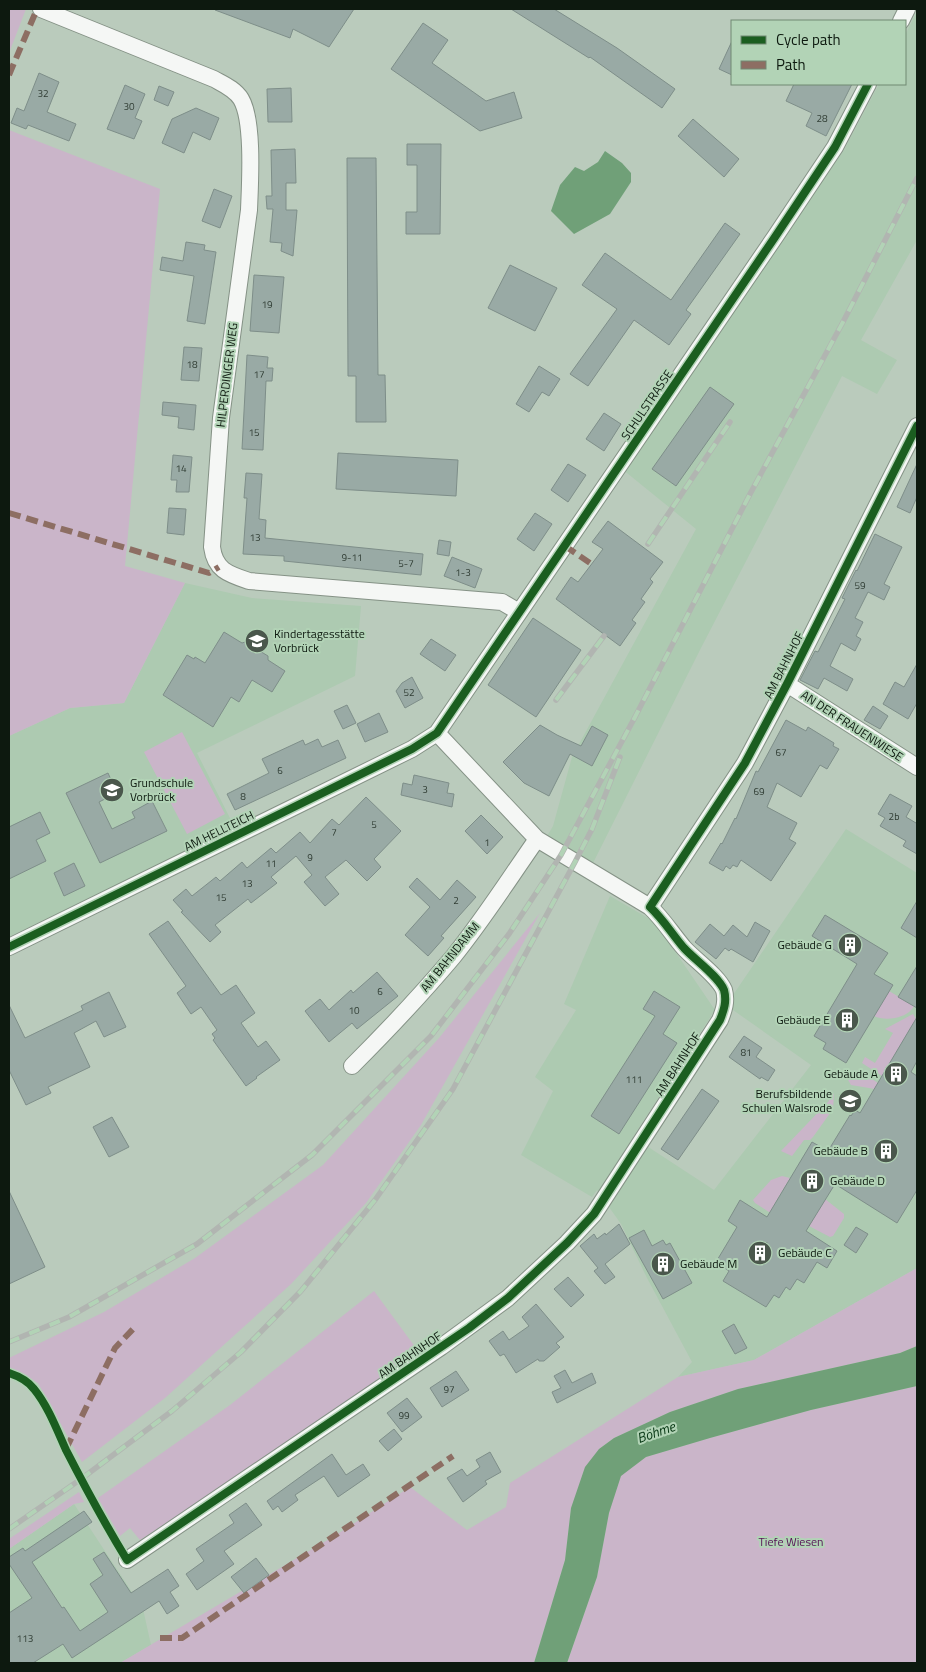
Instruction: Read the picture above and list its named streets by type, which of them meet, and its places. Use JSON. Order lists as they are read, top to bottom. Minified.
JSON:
{"streets":{"street":["HILPERDINGER WEG","SCHULSTRASSE","AM BAHNHOF","AN DER FRAUENWIESE","AM HELLTEICH","AM BAHNDAMM"]},"crossings":[["HILPERDINGER WEG","SCHULSTRASSE"],["SCHULSTRASSE","AM HELLTEICH"],["AM BAHNHOF","AN DER FRAUENWIESE"]],"water":["Böhme"],"parks":["Tiefe Wiesen"],"places":{"school or university":["Kindertagesstätte Vorbrück","Grundschule Vorbrück","Berufsbildende Schulen Walsrode"],"building":["Gebäude G","Gebäude E","Gebäude A","Gebäude B","Gebäude D","Gebäude C","Gebäude M"]},"house_numbers":["32","30","28","19","18","17","15","14","13","9-11","5-7","1-3","59","52","67","6","3","69","8","2b","5","7","1","9","11","13","15","2","6","10","81","111","97","99","113"],"legend":["Cycle path","Path"]}
